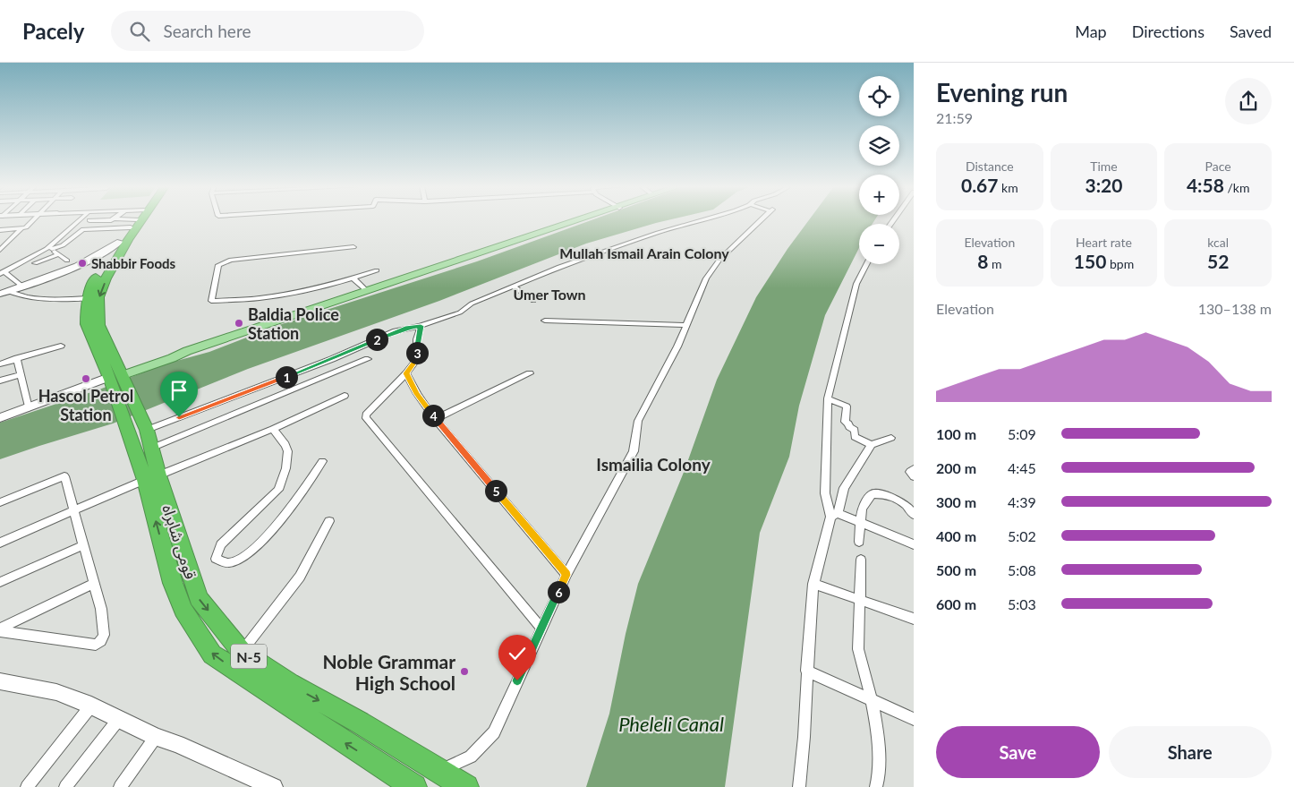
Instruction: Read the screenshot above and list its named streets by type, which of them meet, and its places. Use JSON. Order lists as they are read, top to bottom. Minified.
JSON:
{"streets":{"highway":["قومی شاہراہ","N-5"]},"districts":["Mullah Ismail Arain Colony","Umer Town","Ismailia Colony"],"water":["Pheleli Canal"],"places":["Shabbir Foods","Baldia Police Station","Hascol Petrol Station","Noble Grammar High School"],"page":{"header":"Pacely","search":"Search here","nav":["Map","Directions","Saved"],"heading":["Evening run","21:59"],"map_buttons":["+","−"],"stats":[["Distance","0.67 km"],["Time","3:20"],["Pace","4:58 /km"],["Elevation","8 m"],["Heart rate","150 bpm"],["kcal","52"]],"chart":["Elevation","130–138 m"],"pins":["2","3","1","4","5","6"],"list":[{"name":"100 m","note":"5:09"},{"name":"200 m","note":"4:45"},{"name":"300 m","note":"4:39"},{"name":"400 m","note":"5:02"},{"name":"500 m","note":"5:08"},{"name":"600 m","note":"5:03"}],"buttons":["Save","Share"]}}
